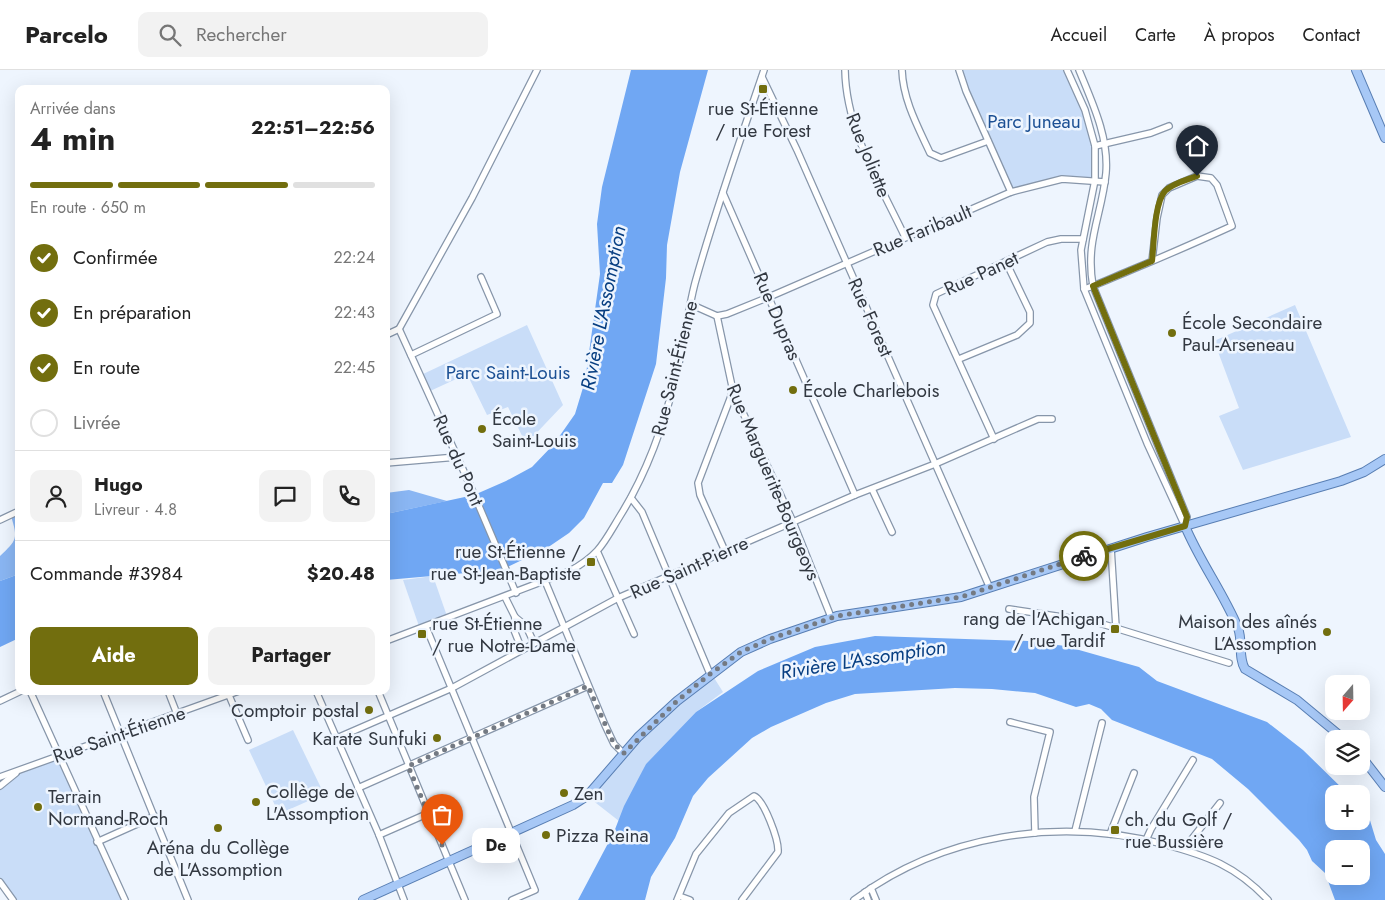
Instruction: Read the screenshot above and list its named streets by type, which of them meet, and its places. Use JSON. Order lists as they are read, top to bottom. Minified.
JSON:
{"streets":{"street":["Rue Joliette","Rue Faribault","Rue Panet","Rue Dupras","Rue Forest","Rue Saint-Étienne","Rue du Pont","Rue Marguerite-Bourgeoys","Rue Saint-Pierre"]},"crossings":[["Rue Joliette","Rue Faribault"],["Rue Faribault","Rue Dupras"],["Rue Faribault","Rue Forest"],["Rue Faribault","Rue Marguerite-Bourgeoys"],["Rue Panet","Rue Saint-Pierre"],["Rue Dupras","Rue Saint-Étienne"],["Rue Dupras","Rue Saint-Pierre"],["Rue Forest","Rue Saint-Étienne"],["Rue Forest","Rue Saint-Pierre"],["Rue Saint-Étienne","Rue du Pont"],["Rue Marguerite-Bourgeoys","Rue Saint-Pierre"]],"water":["Rivière L'Assomption"],"parks":["Parc Juneau","Parc Saint-Louis"],"places":{"transit":["rue St-Étienne / rue Forest","rue St-Étienne / rue St-Jean-Baptiste","rang de l'Achigan / rue Tardif","rue St-Étienne / rue Notre-Dame","ch. du Golf / rue Bussière"],"other":["École Secondaire Paul-Arseneau","École Charlebois","École Saint-Louis","Maison des aînés L’Assomption","Comptoir postal","Karate Sunfuki","Zen","Collège de L'Assomption","Terrain Normand-Roch","Aréna du Collège de L'Assomption","Pizza Reina","De"]},"north":"bottom","page":{"header":"Parcelo","search":"Rechercher","nav":["Accueil","Carte","À propos","Contact"],"heading":["4 min","Arrivée dans","22:51–22:56"],"panel":["Hugo","Livreur · 4.8","Commande #3984","$20.48"],"bar":"En route · 650 m","list":[["Confirmée","22:24"],["En préparation","22:43"],["En route","22:45"],"Livrée"],"buttons":["Aide","Partager"],"map_buttons":["+","−"],"bubble":"De"}}
